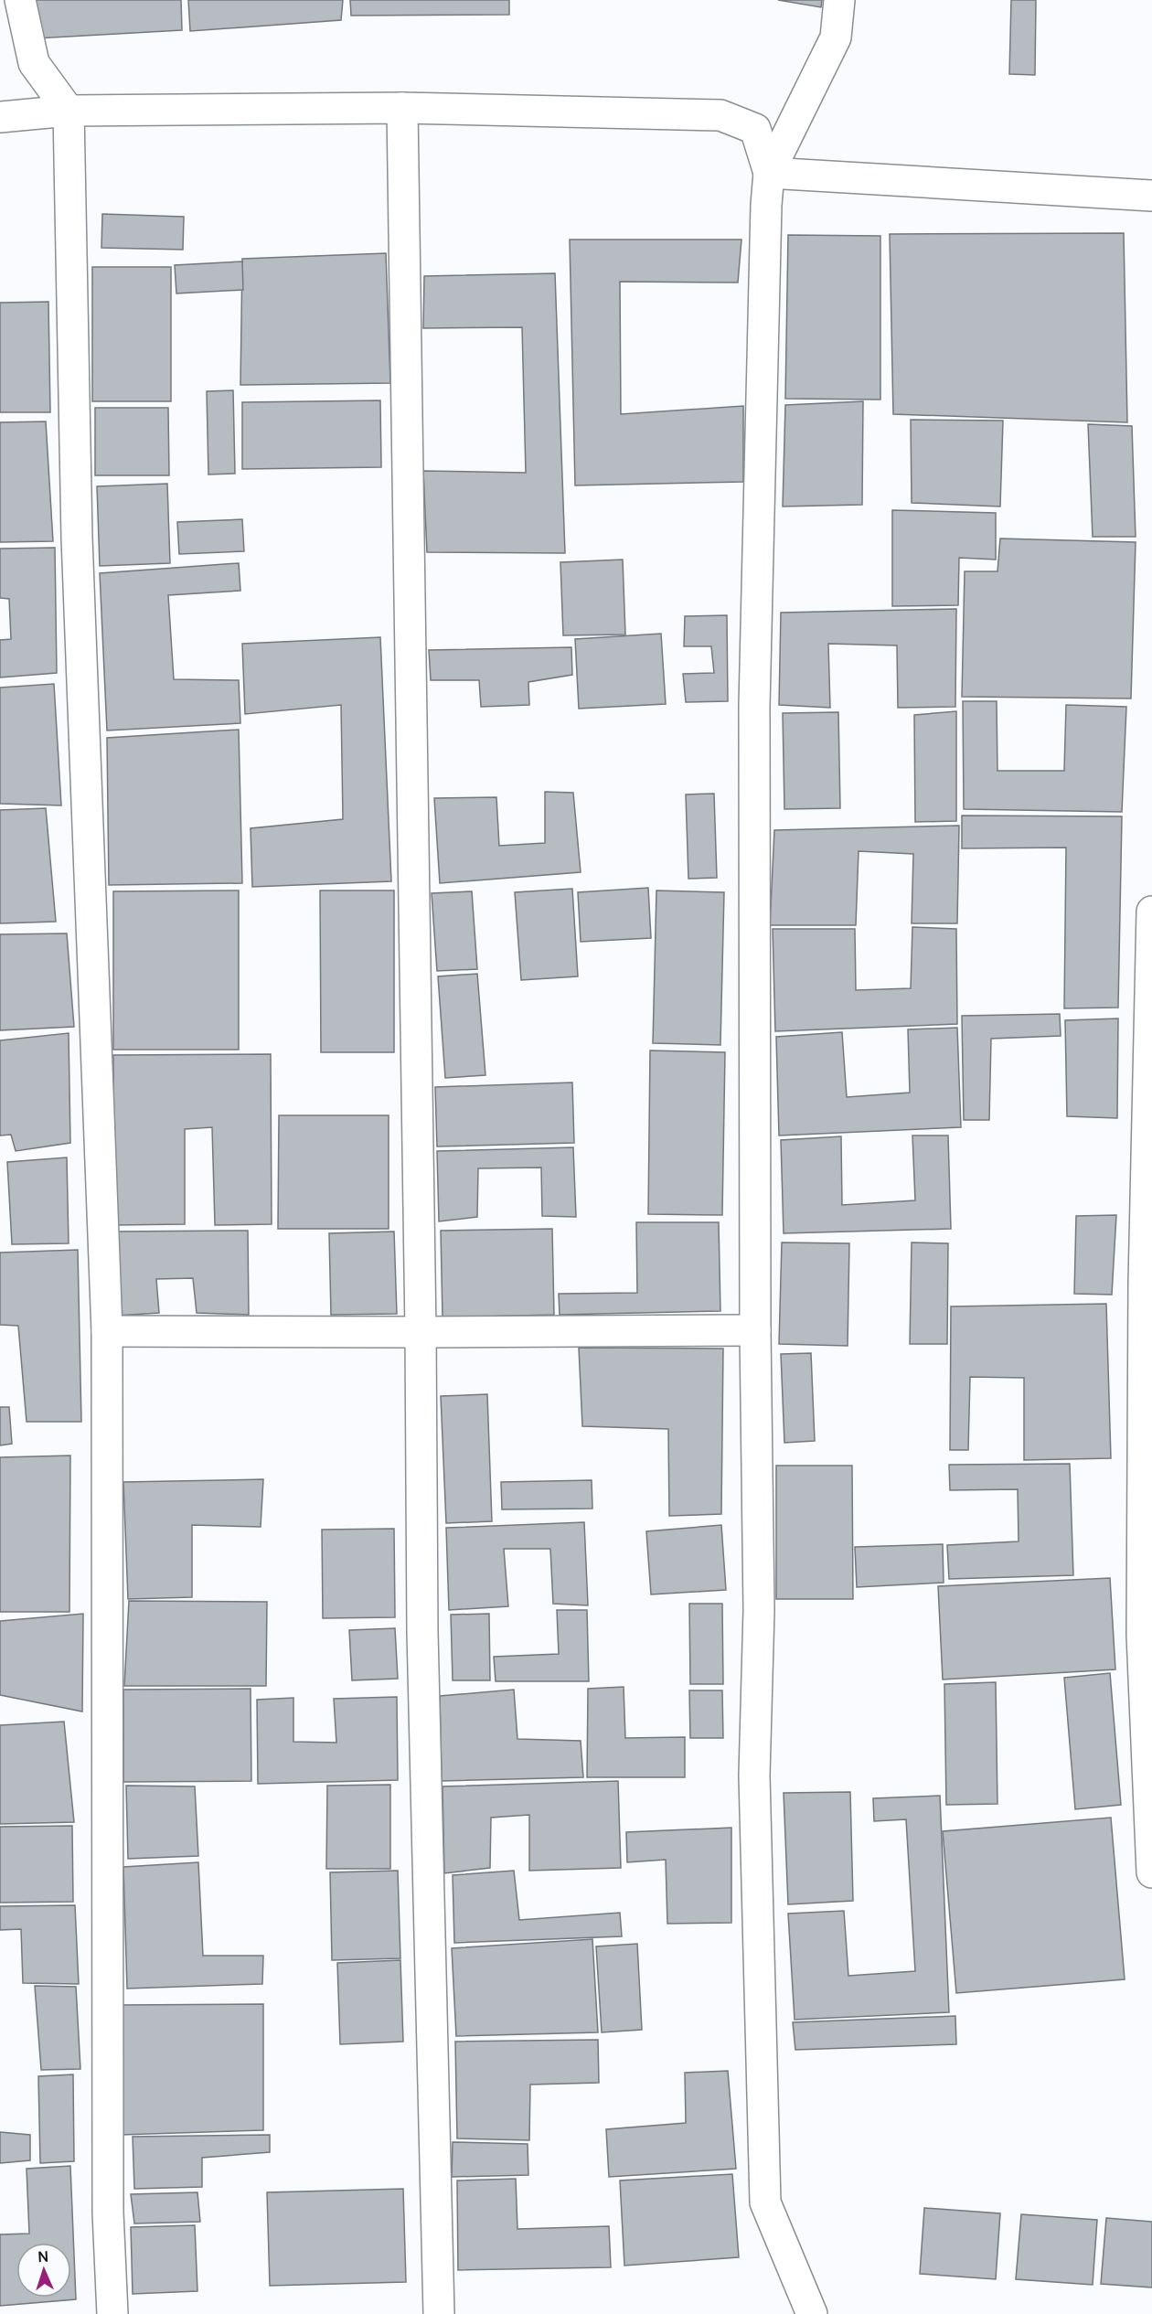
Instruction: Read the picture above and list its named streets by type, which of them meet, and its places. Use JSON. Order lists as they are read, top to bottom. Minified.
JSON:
{"north":"top"}
